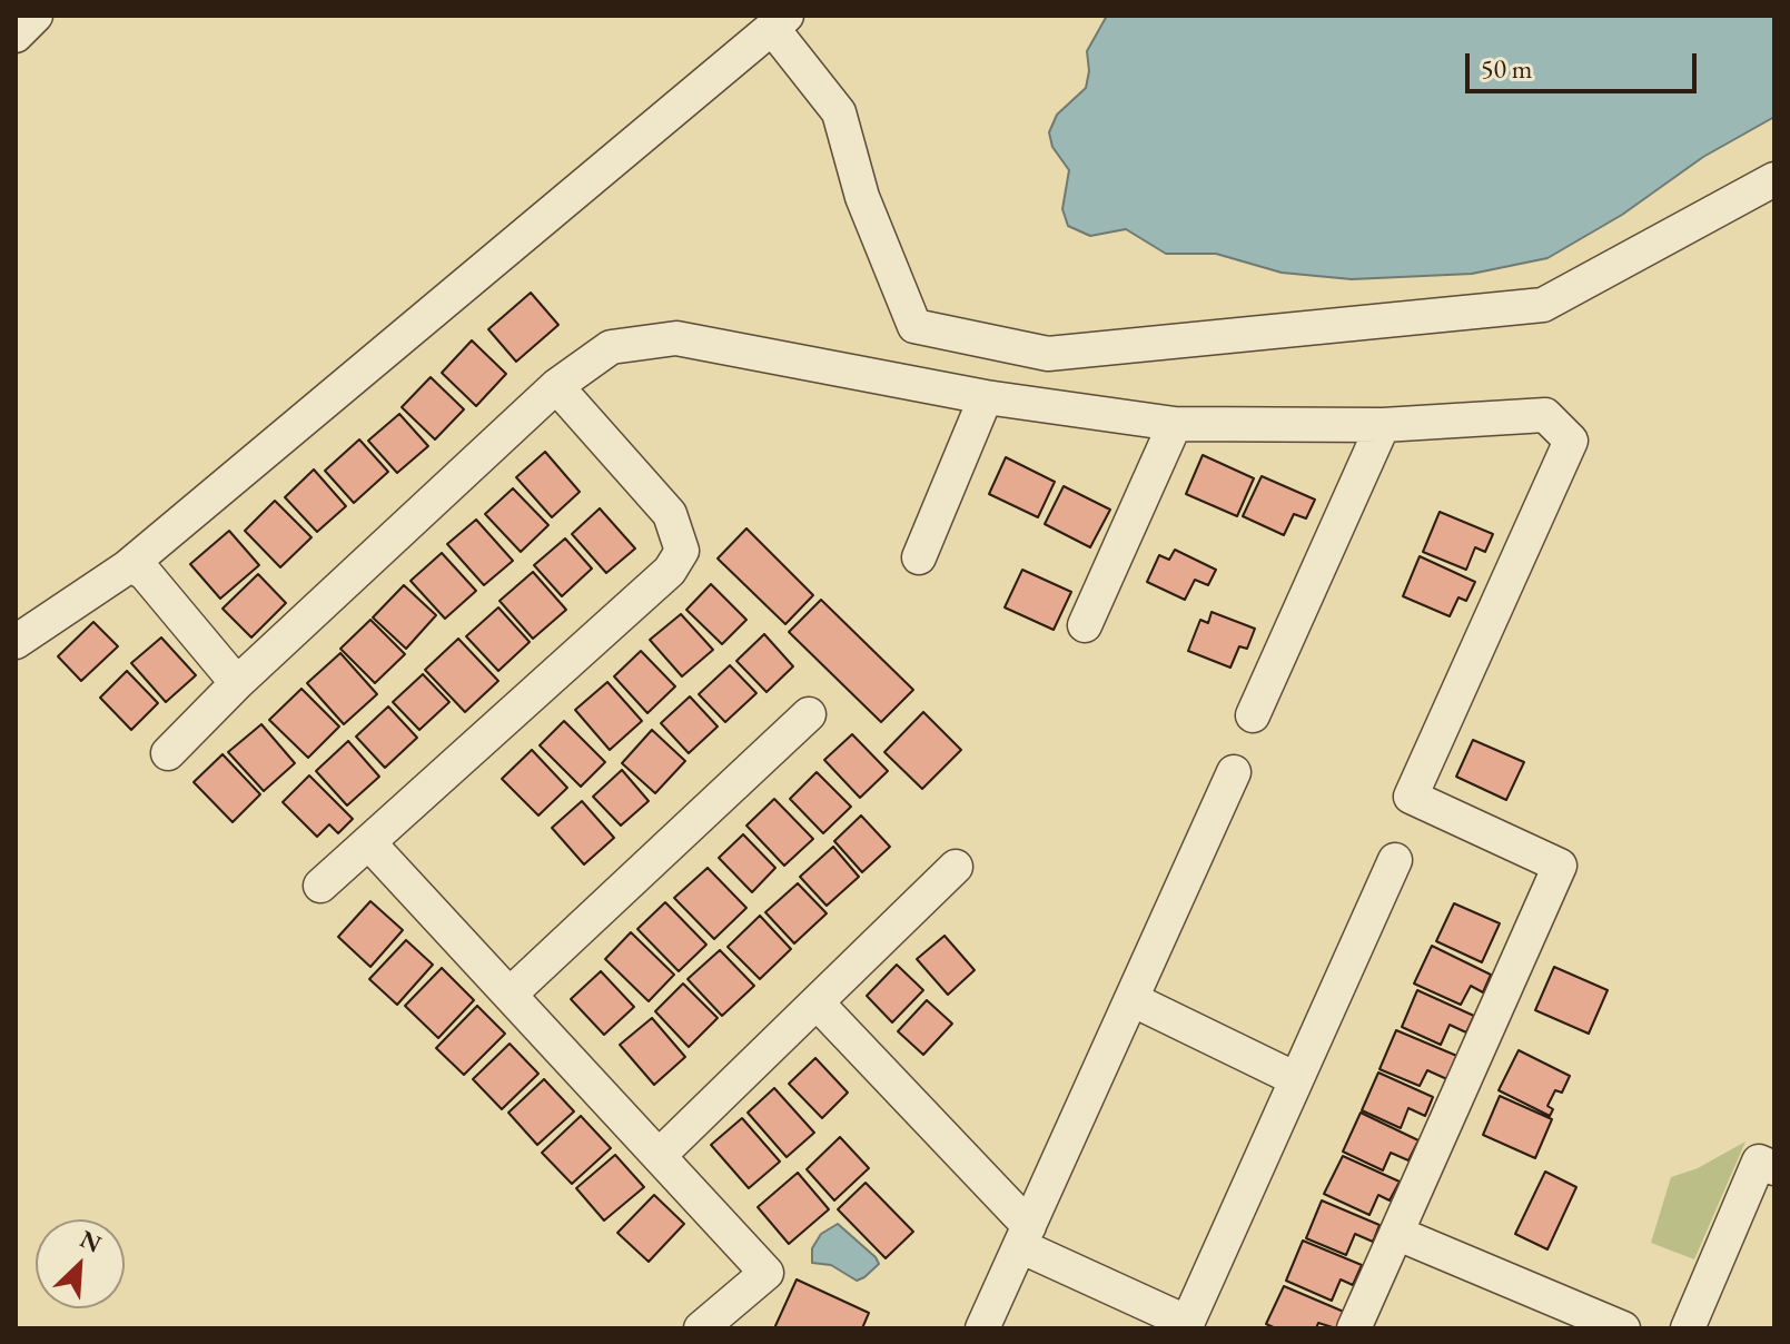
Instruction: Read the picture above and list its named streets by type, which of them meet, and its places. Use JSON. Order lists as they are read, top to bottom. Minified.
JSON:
{"scale_bar":"50 m","north":"top right"}
